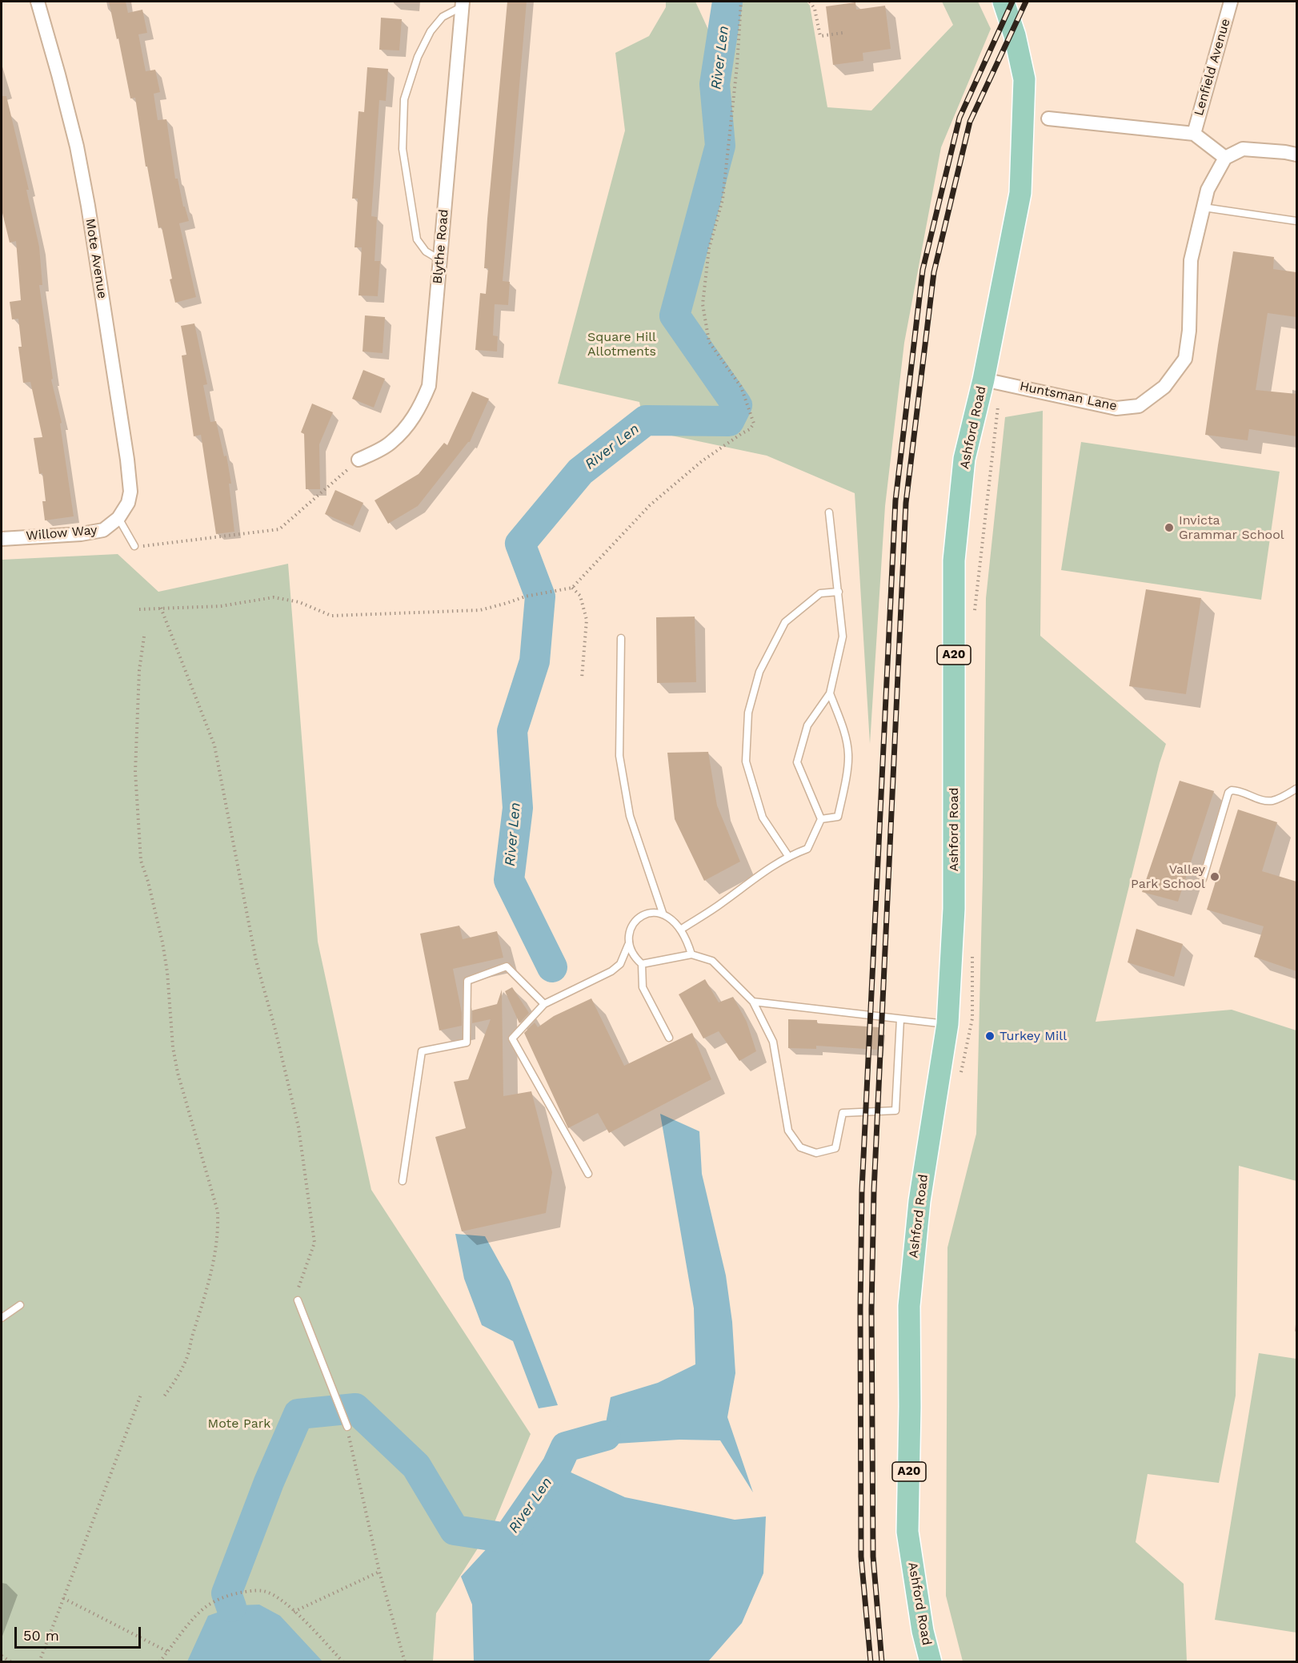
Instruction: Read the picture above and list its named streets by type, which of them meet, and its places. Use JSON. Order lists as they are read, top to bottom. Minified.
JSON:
{"streets":{"main road":["Ashford Road","A20"],"street":["Lenfield Avenue","Blythe Road","Mote Avenue","Huntsman Lane","Willow Way"]},"crossings":[["Mote Avenue","Willow Way"],["Huntsman Lane","Ashford Road"]],"water":["River Len"],"parks":["Square Hill Allotments","Mote Park"],"places":["Invicta Grammar School","Valley Park School","Turkey Mill"],"scale_bar":"50 m"}
